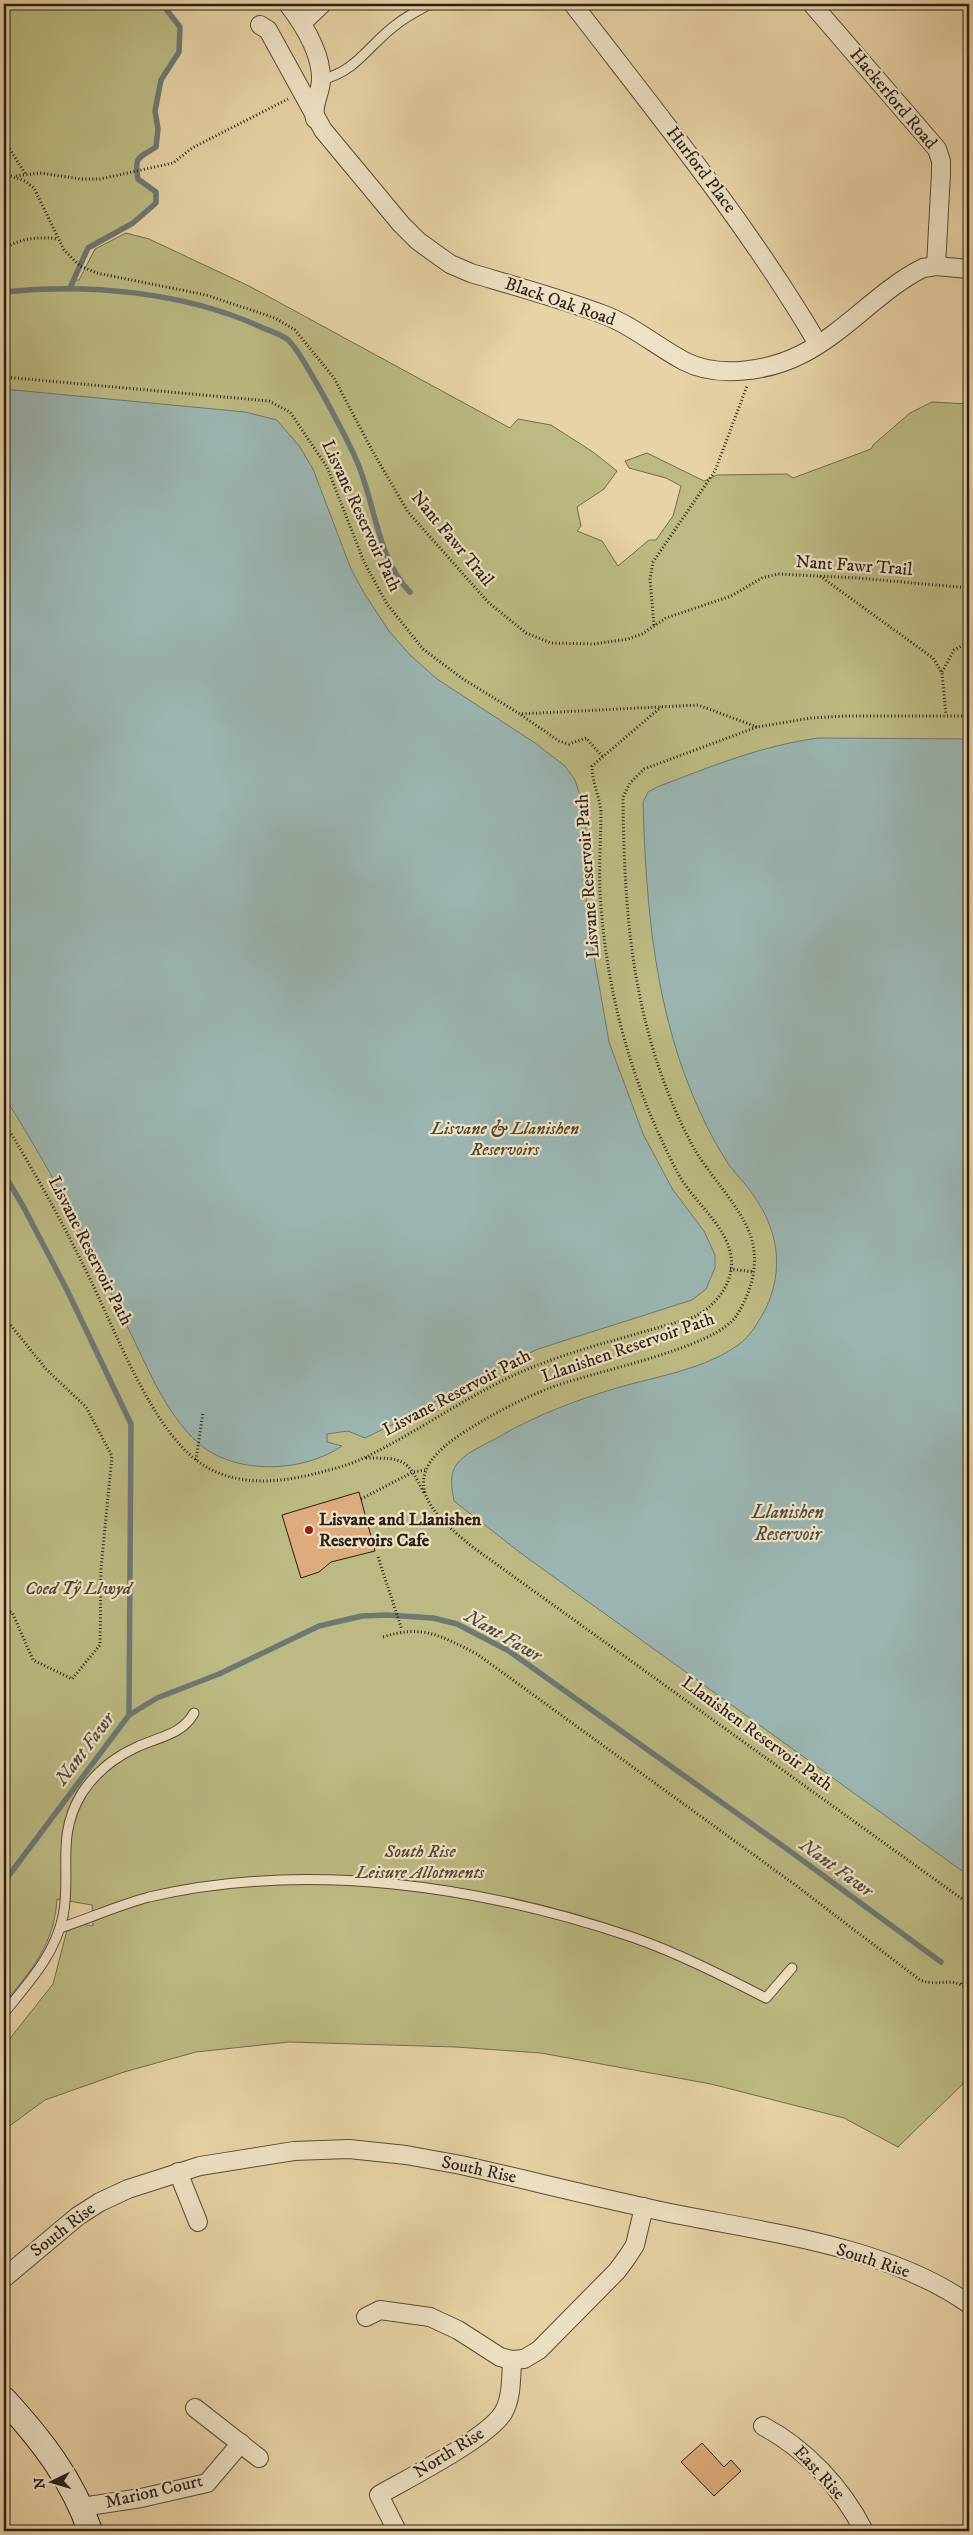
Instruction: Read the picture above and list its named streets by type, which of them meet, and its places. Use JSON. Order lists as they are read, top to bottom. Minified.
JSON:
{"streets":{"street":["Hackerford Road","Hurford Place","Black Oak Road","South Rise","North Rise","East Rise","Marion Court"],"path":["Lisvane Reservoir Path","Nant Fawr Trail","Llanishen Reservoir Path"]},"crossings":[["Hackerford Road","Black Oak Road"],["Hurford Place","Black Oak Road"]],"water":["Llanishen Reservoir","Nant Fawr"],"parks":["Lisvane & Llanishen Reservoirs","Coed Tŷ Llwyd","South Rise Leisure Allotments"],"places":["Lisvane and Llanishen Reservoirs Cafe"],"north":"left"}
